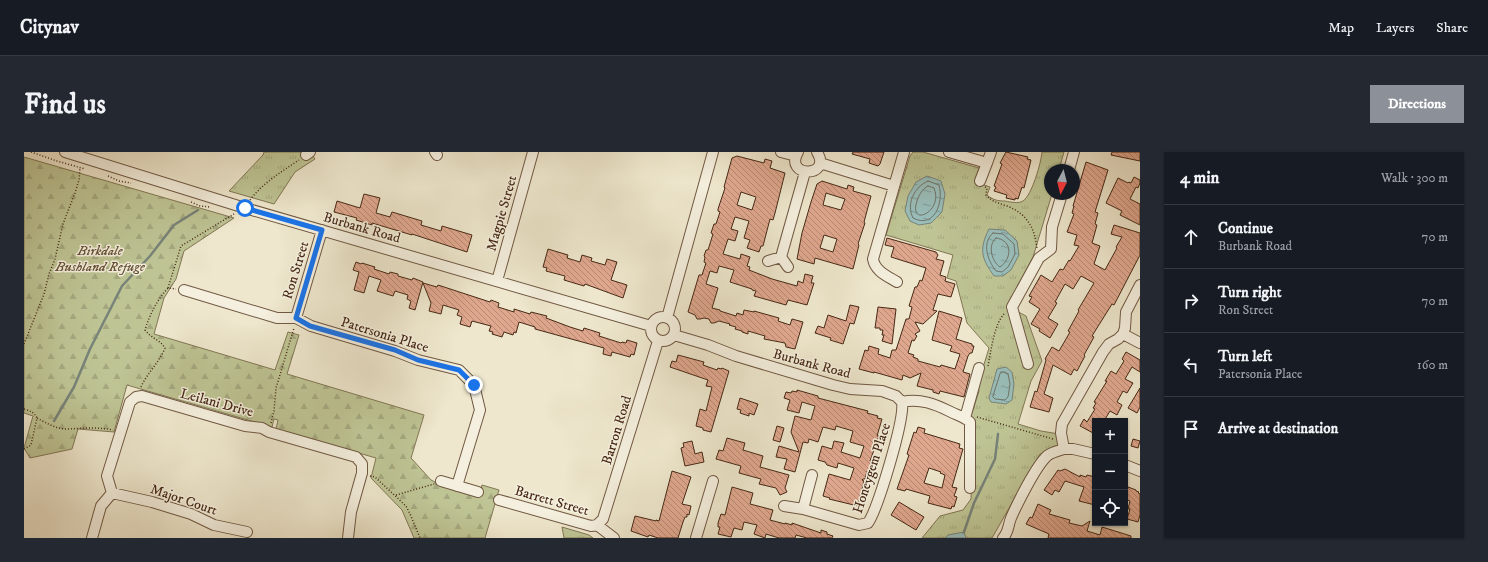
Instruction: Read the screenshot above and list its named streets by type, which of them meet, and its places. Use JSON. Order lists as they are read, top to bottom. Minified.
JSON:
{"streets":{"street":["Magpie Street","Burbank Road","Ron Street","Patersonia Place","Leilani Drive","Barron Road","Honeygem Place","Major Court","Barrett Street"]},"crossings":[["Magpie Street","Burbank Road"],["Burbank Road","Ron Street"],["Burbank Road","Barron Road"],["Burbank Road","Honeygem Place"],["Ron Street","Patersonia Place"],["Barron Road","Barrett Street"]],"parks":["Birkdale Bushland Refuge"],"north":"bottom","page":{"header":"Citynav","nav":["Map","Layers","Share"],"buttons":"Directions","title":"Find us","heading":["4 min","Walk · 300 m"],"list":[["Continue","Burbank Road","70 m"],["Turn right","Ron Street","70 m"],["Turn left","Patersonia Place","160 m"],"Arrive at destination"],"map_buttons":["+","−"]}}
